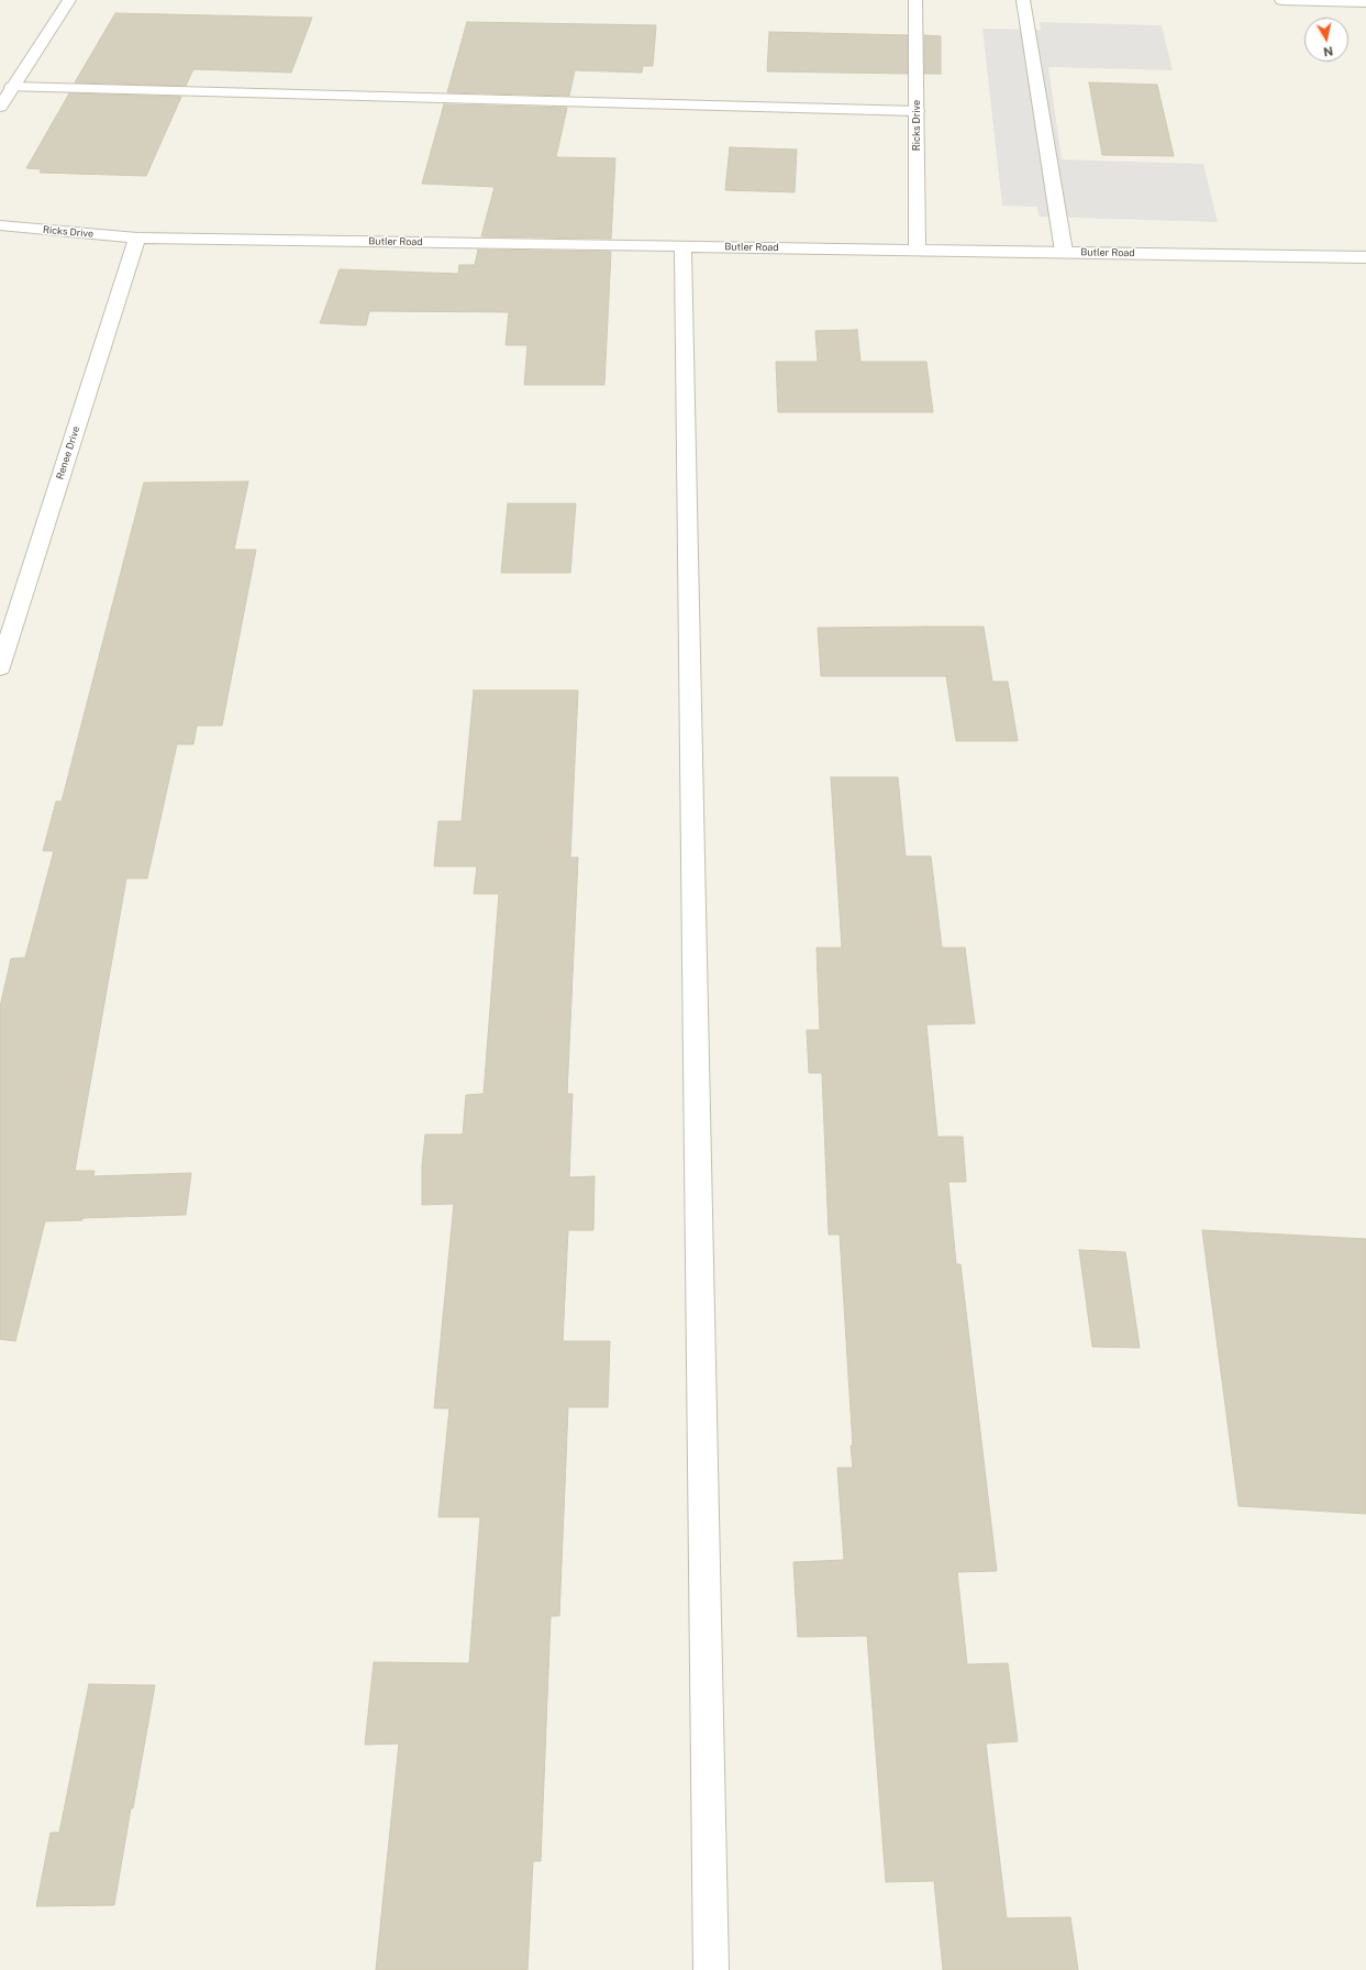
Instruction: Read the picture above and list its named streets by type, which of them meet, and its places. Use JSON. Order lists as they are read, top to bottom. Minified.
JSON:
{"streets":{"street":["Ricks Drive","Butler Road","Renee Drive"]},"crossings":[["Ricks Drive","Butler Road"],["Ricks Drive","Renee Drive"],["Butler Road","Renee Drive"]],"north":"bottom"}
